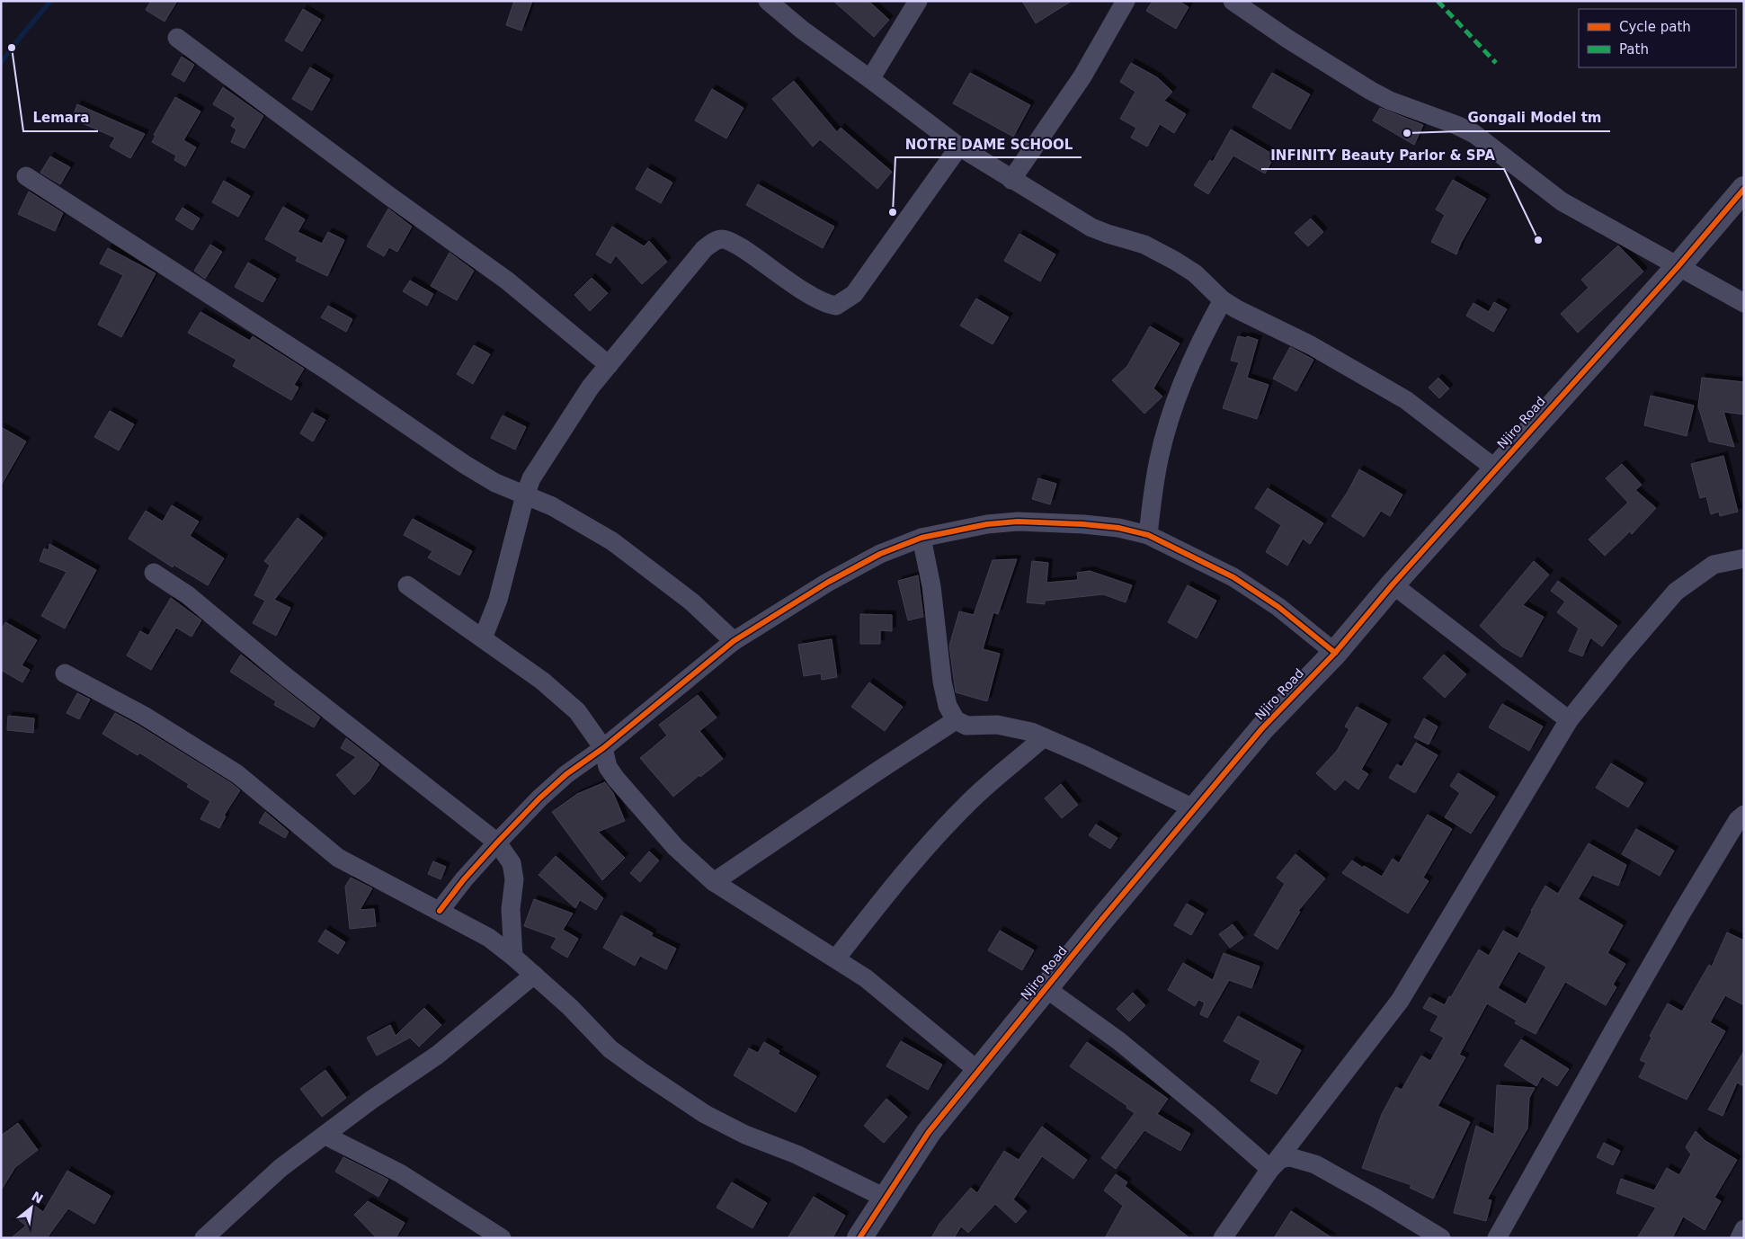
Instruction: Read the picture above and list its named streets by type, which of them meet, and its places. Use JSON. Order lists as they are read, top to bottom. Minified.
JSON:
{"streets":{"street":["Njiro Road"]},"places":["Lemara","Gongali Model tm","NOTRE DAME SCHOOL","INFINITY Beauty Parlor & SPA"],"legend":["Cycle path","Path"],"north":"top right"}
